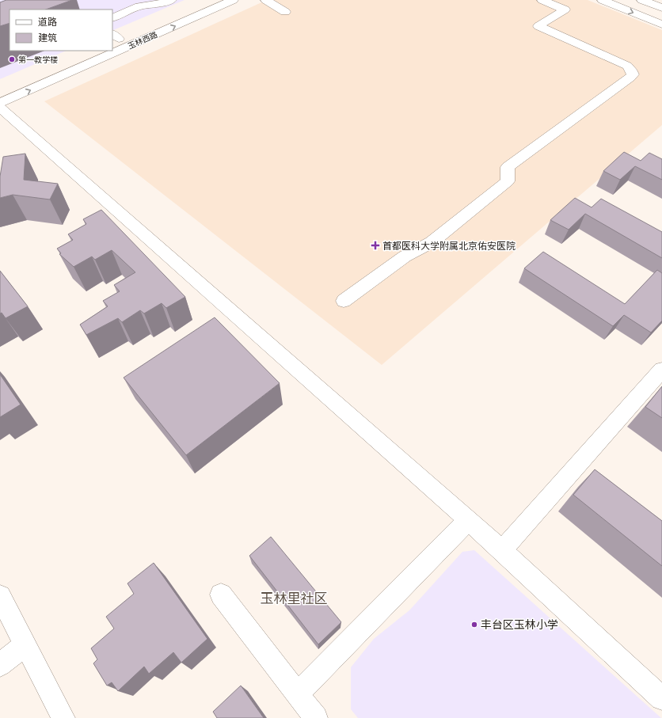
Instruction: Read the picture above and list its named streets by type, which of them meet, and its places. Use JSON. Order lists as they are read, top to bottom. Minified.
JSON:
{"streets":{"street":["玉林西路"]},"districts":["玉林里社区"],"places":{"other":["第一教学楼","丰台区玉林小学"],"health":["首都医科大学附属北京佑安医院"]},"legend":["道路","建筑"]}
